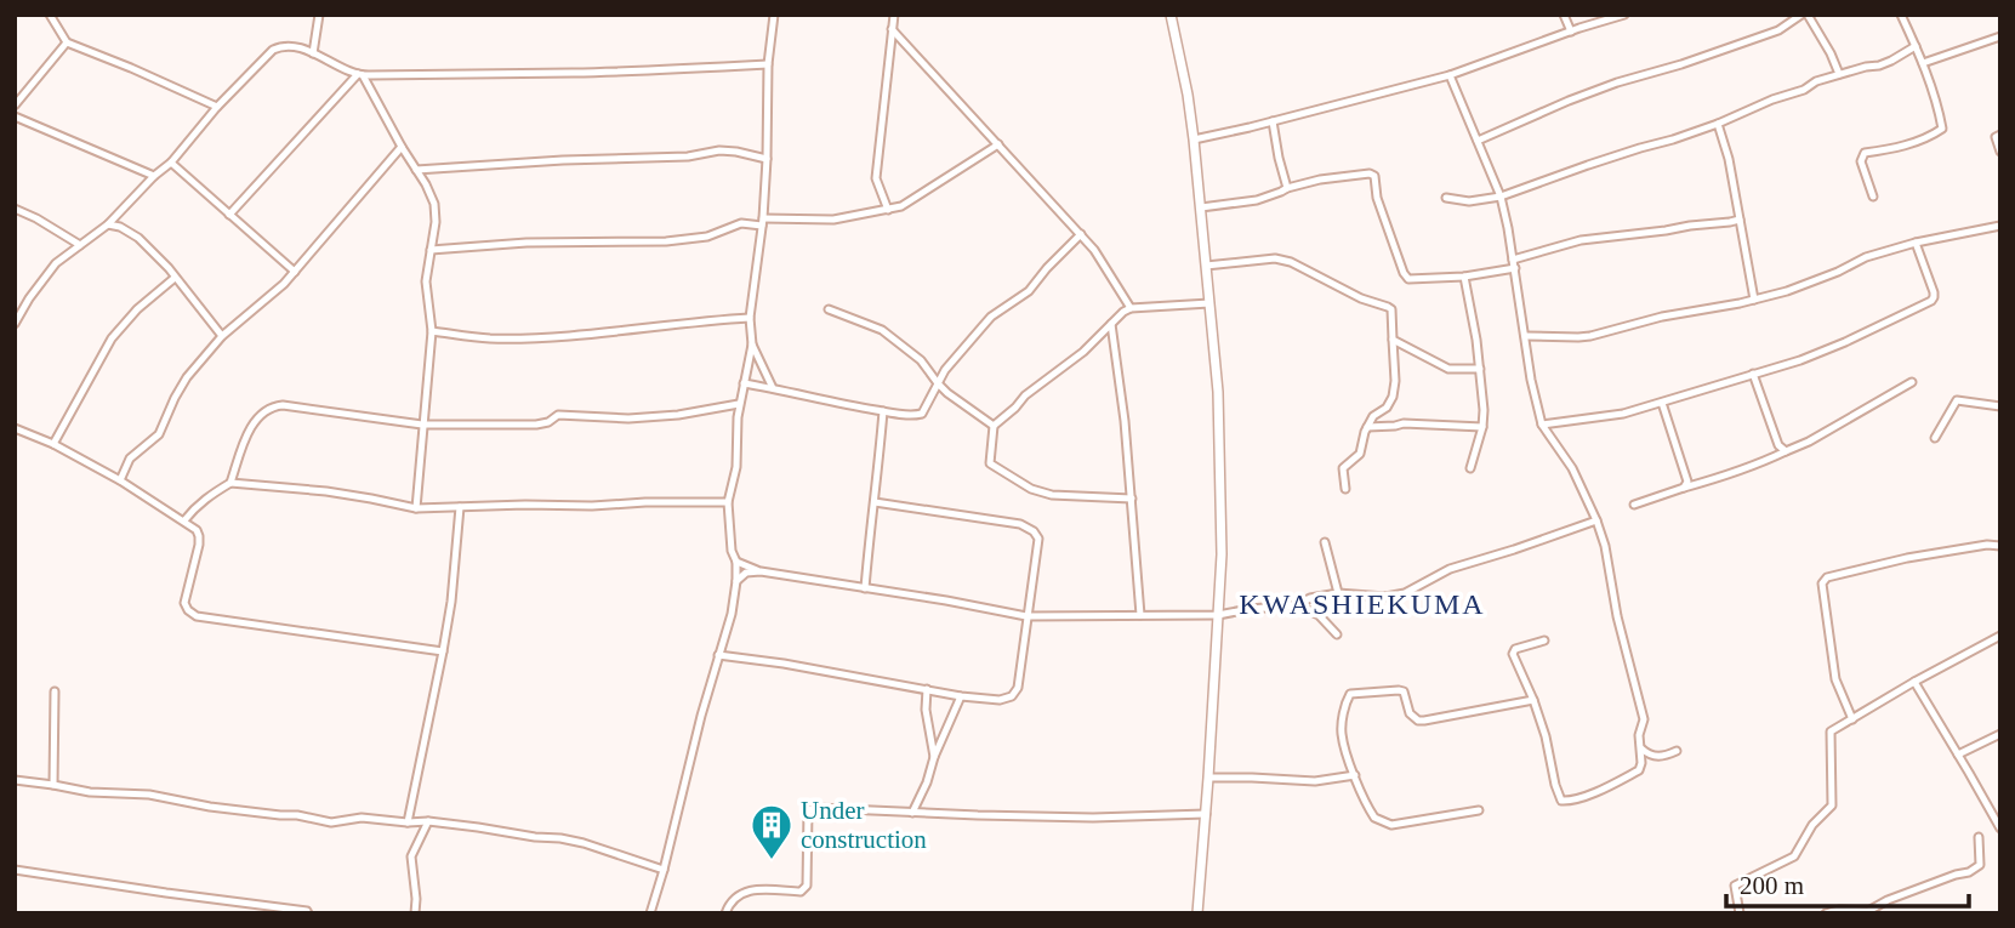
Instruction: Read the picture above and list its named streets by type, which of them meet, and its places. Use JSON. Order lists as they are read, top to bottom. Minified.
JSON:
{"districts":["KWASHIEKUMA"],"places":{"building":["Under construction"]},"scale_bar":"200 m"}
